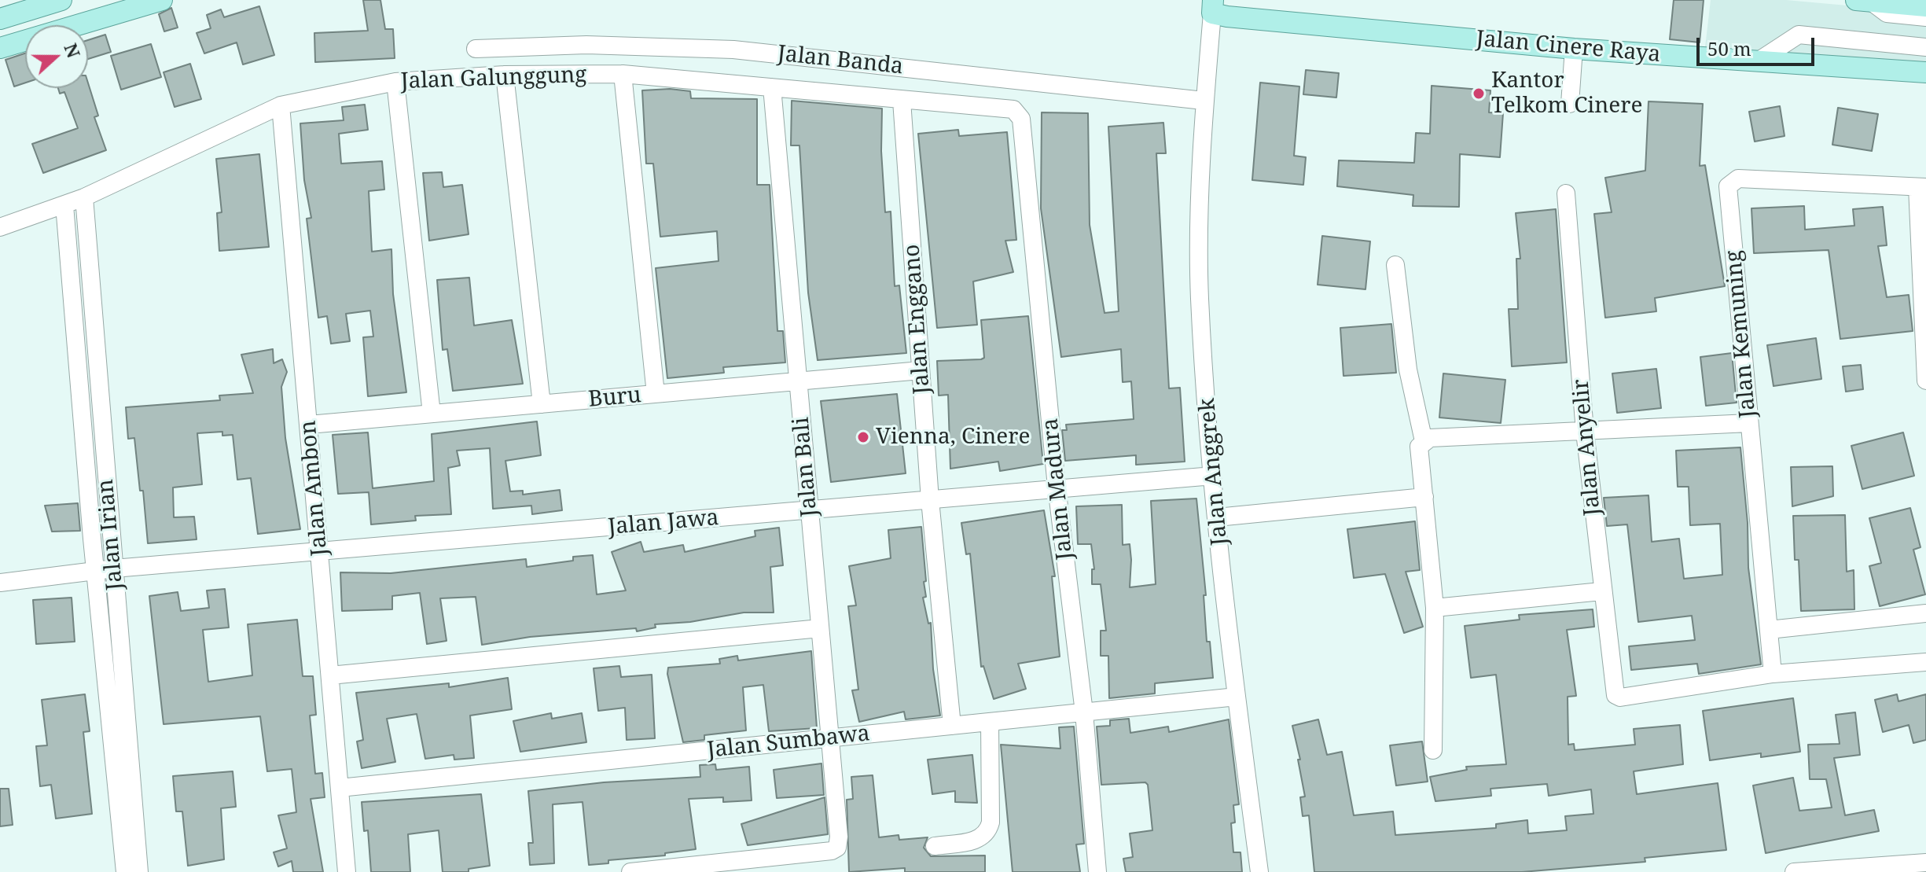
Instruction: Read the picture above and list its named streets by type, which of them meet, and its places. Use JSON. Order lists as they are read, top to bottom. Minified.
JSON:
{"streets":{"main road":["Jalan Cinere Raya"],"street":["Jalan Banda","Jalan Galunggung","Jalan Enggano","Jalan Kemuning","Buru","Jalan Anyelir","Jalan Bali","Jalan Anggrek","Jalan Ambon","Jalan Madura","Jalan Jawa","Jalan Irian","Jalan Sumbawa"]},"crossings":[["Jalan Cinere Raya","Jalan Anggrek"],["Jalan Banda","Jalan Anggrek"],["Jalan Galunggung","Jalan Enggano"],["Jalan Galunggung","Jalan Bali"],["Jalan Galunggung","Jalan Ambon"],["Jalan Galunggung","Jalan Madura"],["Jalan Galunggung","Jalan Irian"],["Jalan Enggano","Buru"],["Jalan Enggano","Jalan Jawa"],["Jalan Enggano","Jalan Sumbawa"],["Jalan Kemuning","Jalan Anyelir"],["Buru","Jalan Bali"],["Buru","Jalan Ambon"],["Jalan Bali","Jalan Jawa"],["Jalan Bali","Jalan Sumbawa"],["Jalan Anggrek","Jalan Jawa"],["Jalan Anggrek","Jalan Sumbawa"],["Jalan Ambon","Jalan Jawa"],["Jalan Ambon","Jalan Sumbawa"],["Jalan Madura","Jalan Jawa"],["Jalan Madura","Jalan Sumbawa"],["Jalan Jawa","Jalan Irian"]],"places":["Kantor Telkom Cinere","Vienna, Cinere"],"scale_bar":"50 m","north":"right"}
